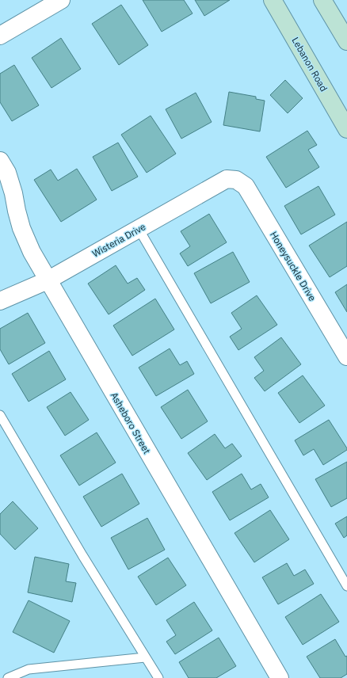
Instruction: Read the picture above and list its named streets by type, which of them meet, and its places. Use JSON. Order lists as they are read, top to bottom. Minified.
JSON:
{"streets":{"main road":["Lebanon Road"],"street":["Wisteria Drive","Honeysuckle Drive","Asheboro Street"]},"crossings":[["Wisteria Drive","Honeysuckle Drive"],["Wisteria Drive","Asheboro Street"]]}
